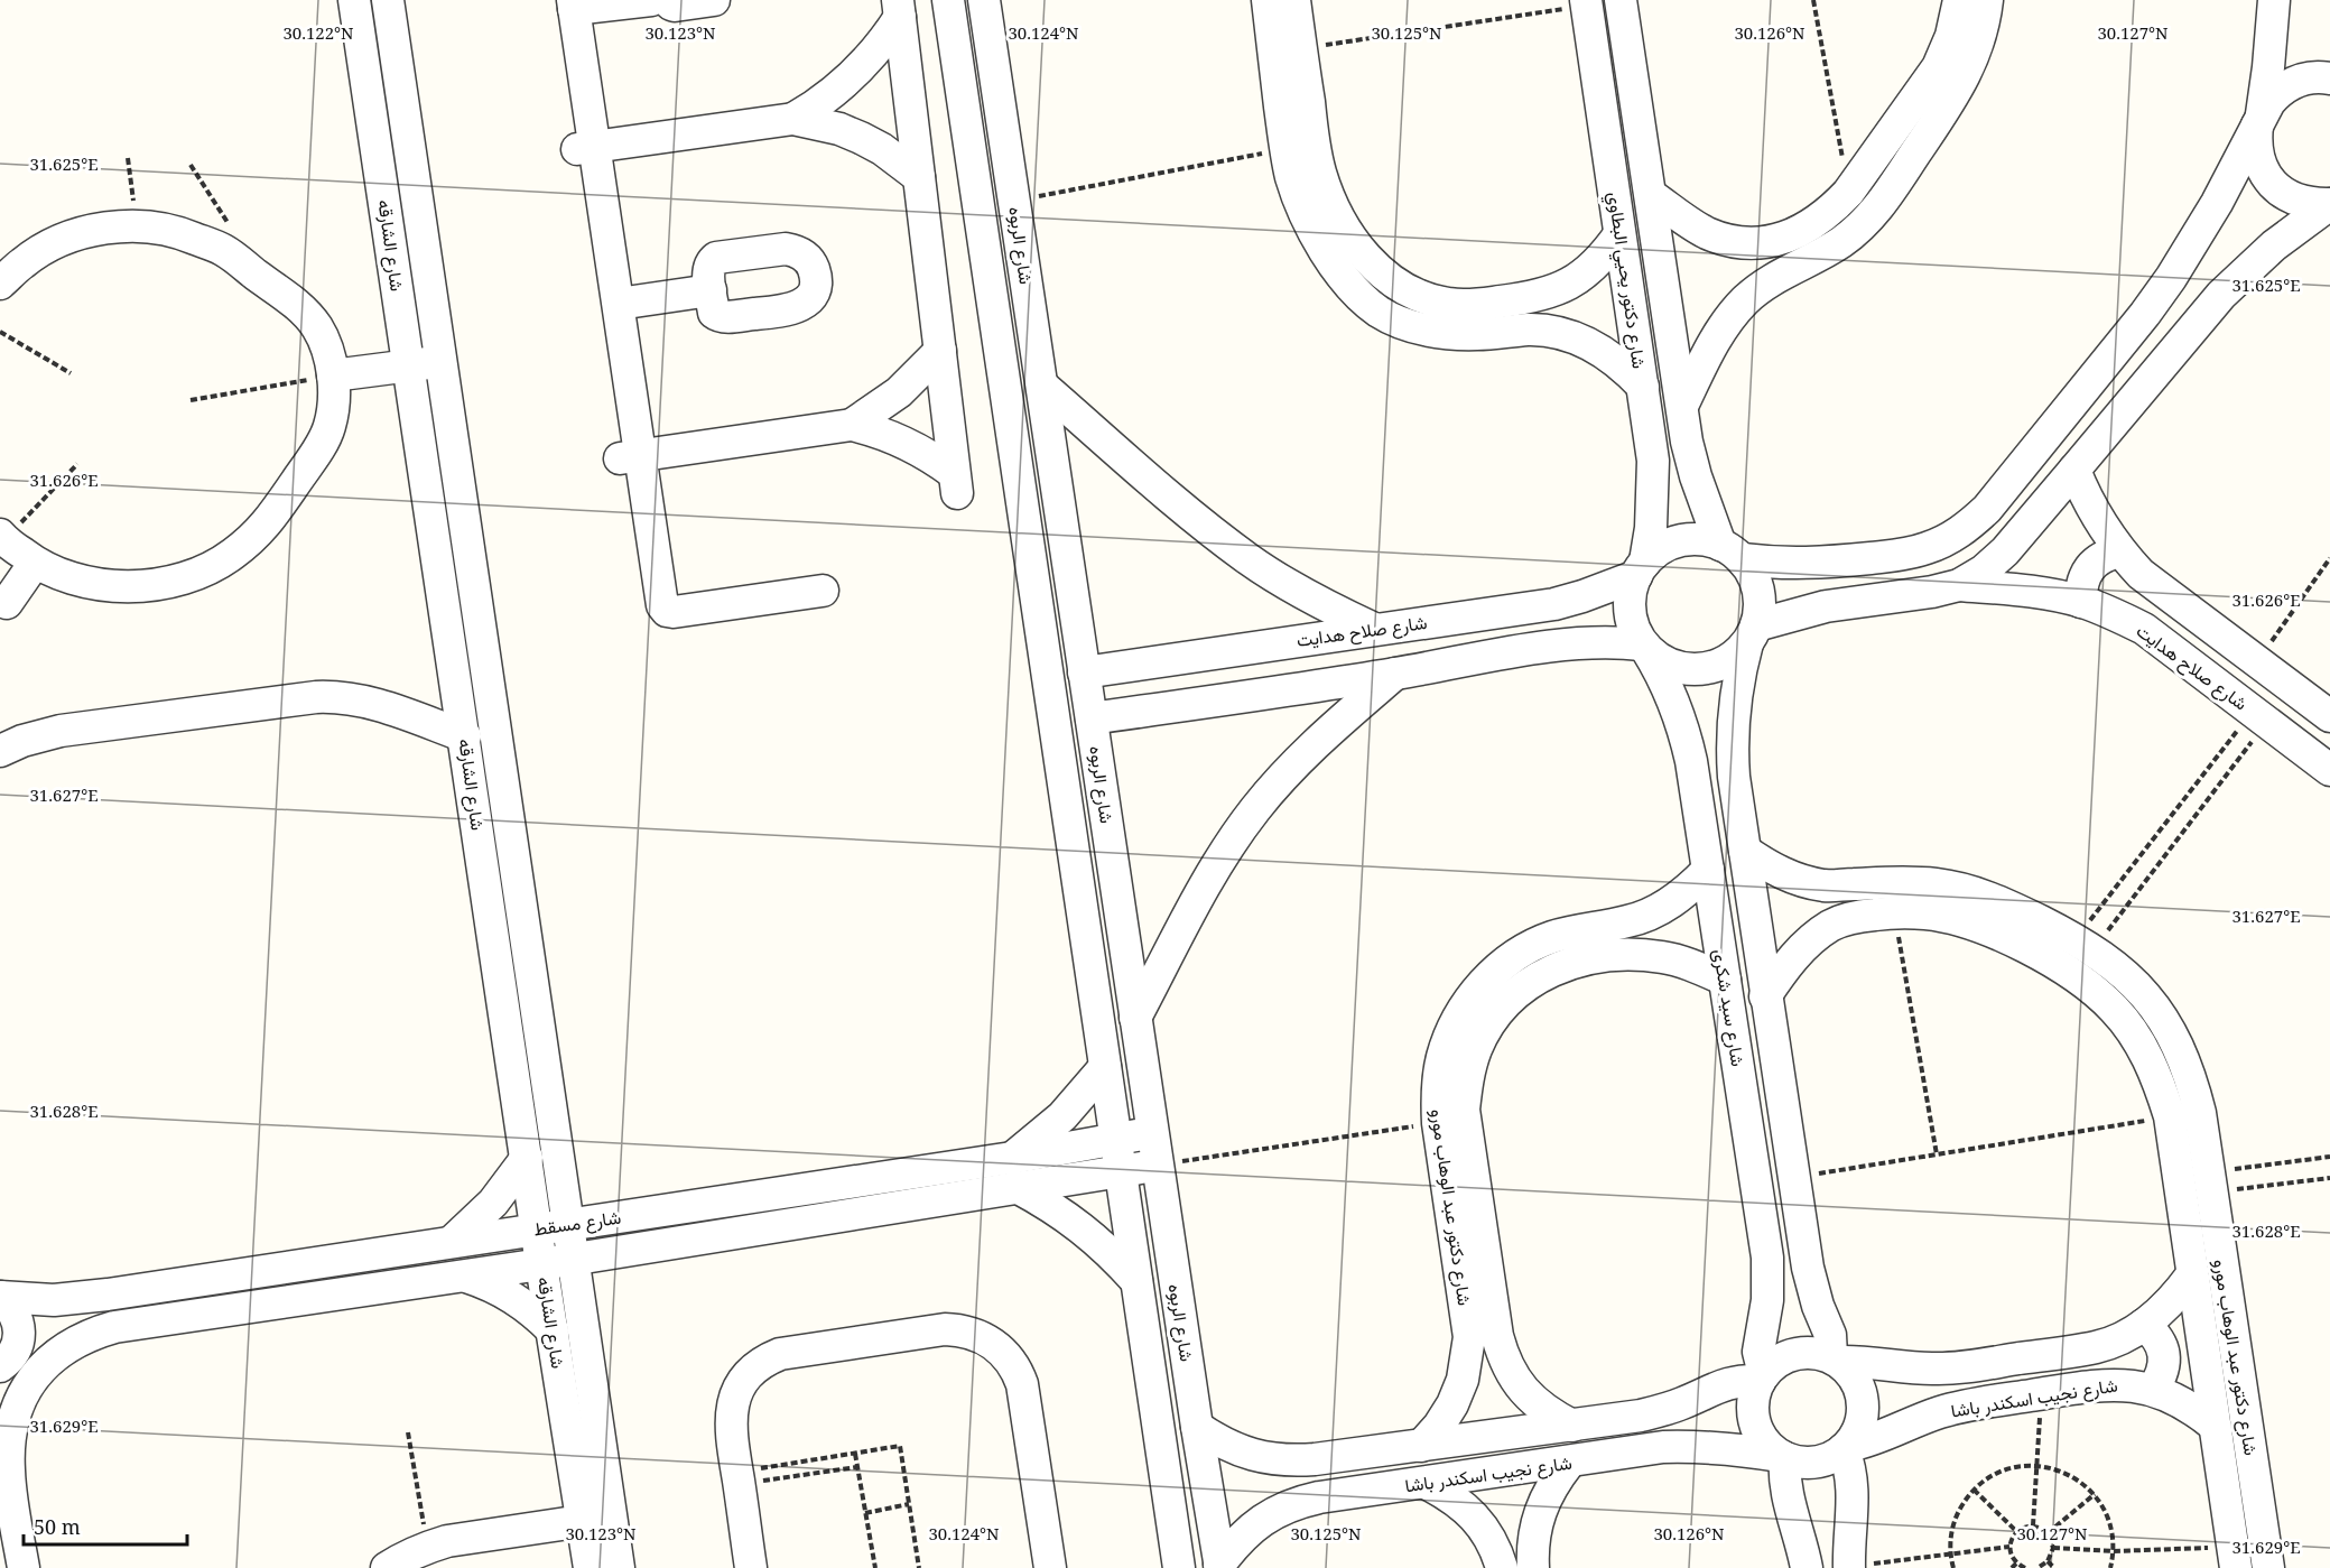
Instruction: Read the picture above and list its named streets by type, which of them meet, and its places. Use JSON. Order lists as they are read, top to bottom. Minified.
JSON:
{"streets":{"street":["شارع الشارقه","شارع الربوه","شارع دكتور يحيي البطاوي","شارع صلاح هدايت","شارع سيد شكرى","شارع دكتور عبد الوهاب مورو","شارع مسقط","شارع نجيب اسكندر باشا"]},"crossings":[["شارع الشارقه","شارع مسقط"],["شارع الربوه","شارع صلاح هدايت"],["شارع الربوه","شارع مسقط"],["شارع الربوه","شارع نجيب اسكندر باشا"],["شارع دكتور يحيي البطاوي","شارع صلاح هدايت"],["شارع دكتور يحيي البطاوي","شارع سيد شكرى"],["شارع صلاح هدايت","شارع سيد شكرى"],["شارع سيد شكرى","شارع دكتور عبد الوهاب مورو"],["شارع سيد شكرى","شارع نجيب اسكندر باشا"],["شارع دكتور عبد الوهاب مورو","شارع نجيب اسكندر باشا"]],"scale_bar":"50 m","coordinates":["30.122°N","30.123°N","30.124°N","30.125°N","30.126°N","30.127°N","31.625°E","31.626°E","31.627°E","31.628°E","31.629°E"]}
